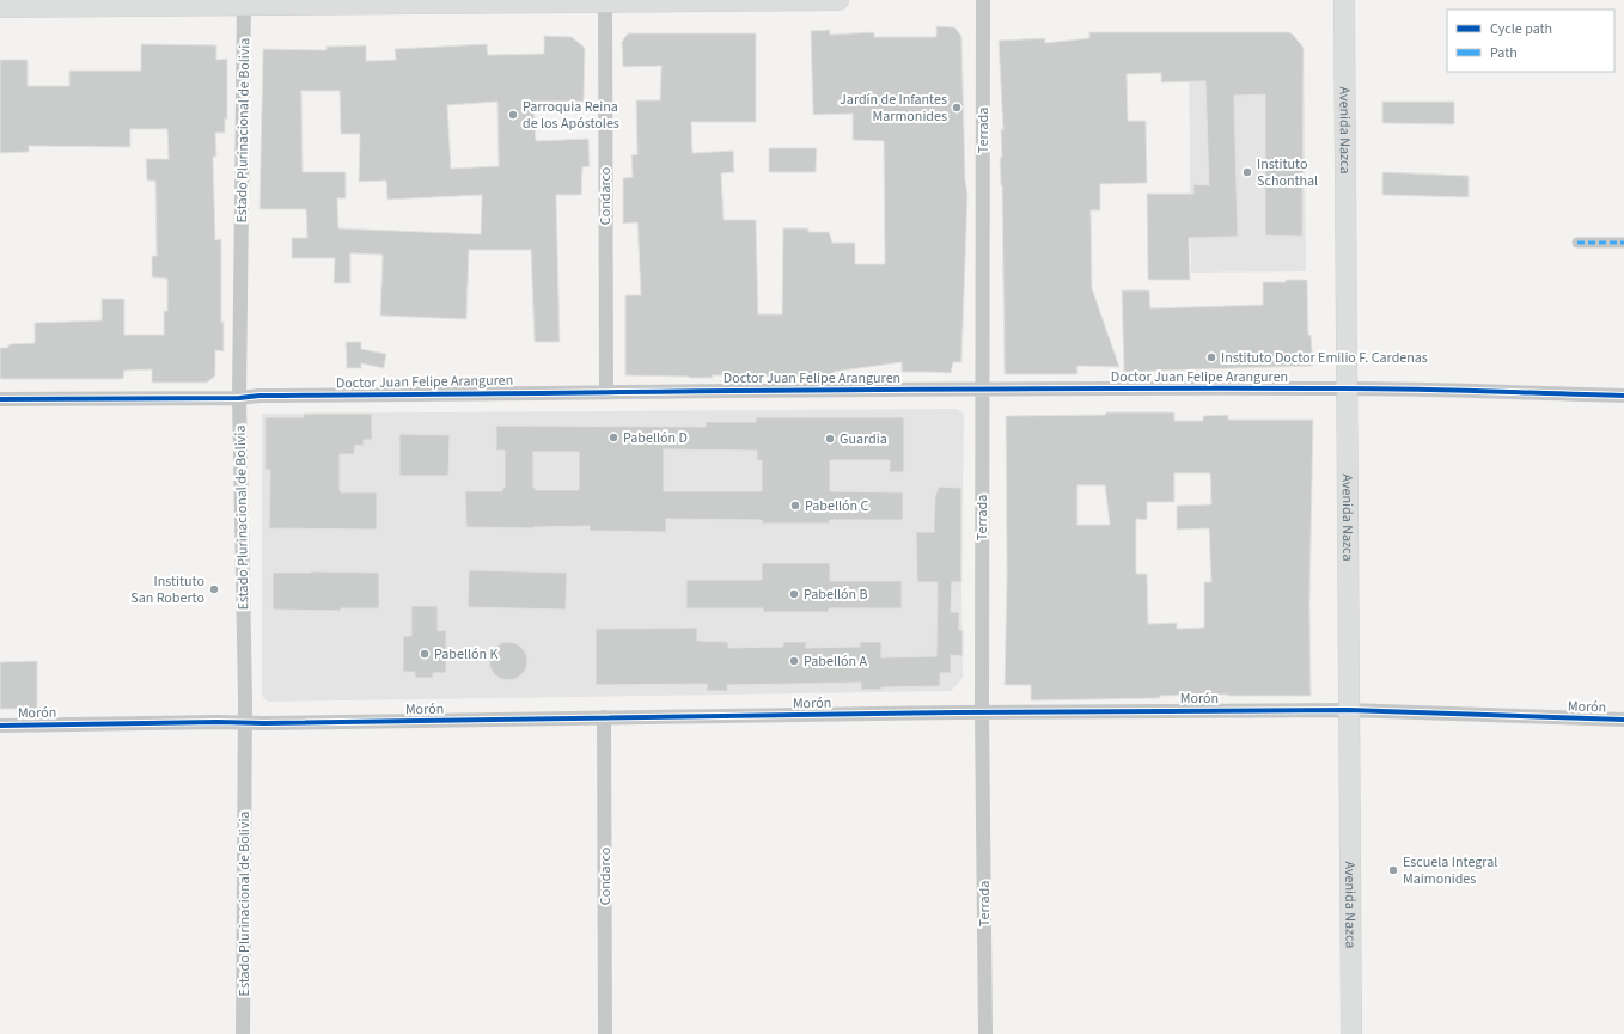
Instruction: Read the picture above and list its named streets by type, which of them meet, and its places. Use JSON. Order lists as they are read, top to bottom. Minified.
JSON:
{"streets":{"main road":["Avenida Nazca"],"street":["Estado Plurinacional de Bolivia","Terrada","Condarco","Doctor Juan Felipe Aranguren","Morón"]},"crossings":[["Estado Plurinacional de Bolivia","Doctor Juan Felipe Aranguren"],["Estado Plurinacional de Bolivia","Morón"],["Terrada","Doctor Juan Felipe Aranguren"],["Terrada","Morón"],["Avenida Nazca","Doctor Juan Felipe Aranguren"],["Avenida Nazca","Morón"],["Condarco","Doctor Juan Felipe Aranguren"],["Condarco","Morón"]],"places":["Jardín de Infantes Marmonides","Parroquia Reina de los Apóstoles","Instituto Schonthal","Instituto Doctor Emilio F. Cardenas","Pabellón D","Guardia","Pabellón C","Instituto San Roberto","Pabellón B","Pabellón K","Pabellón A","Escuela Integral Maimonides"],"legend":["Cycle path","Path"]}
